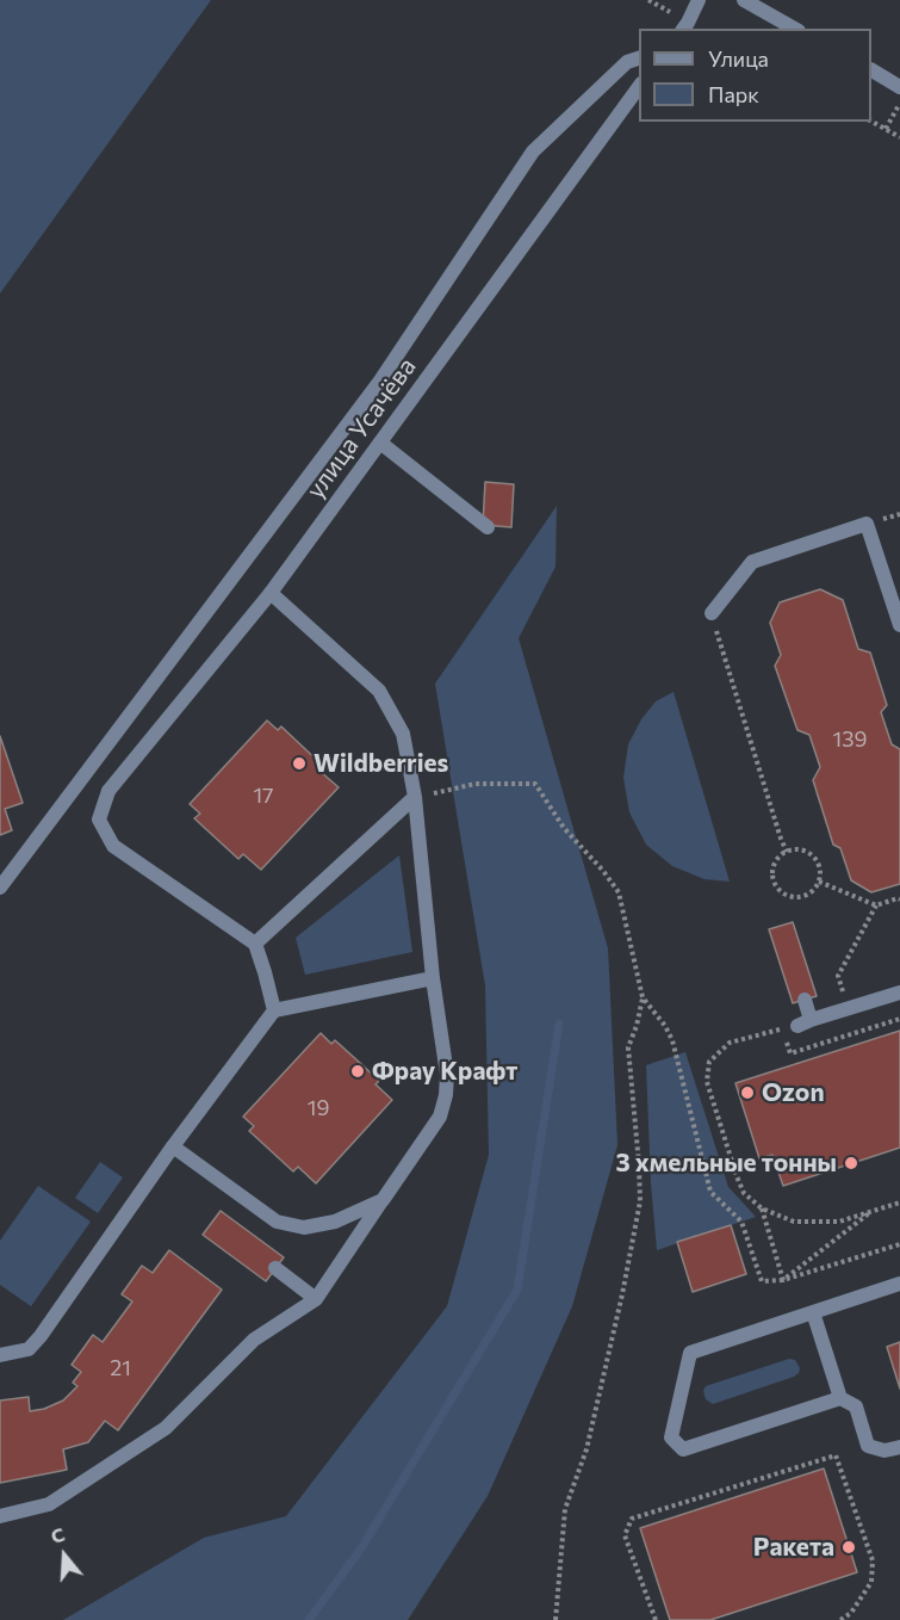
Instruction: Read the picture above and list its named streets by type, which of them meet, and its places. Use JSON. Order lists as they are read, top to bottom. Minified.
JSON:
{"streets":{"street":["улица Усачёва"]},"places":["Wildberries","Фрау Крафт","Ozon","3 хмельные тонны","Ракета"],"house_numbers":["139","17","19","21"],"legend":["Улица","Парк"],"north":"top"}
